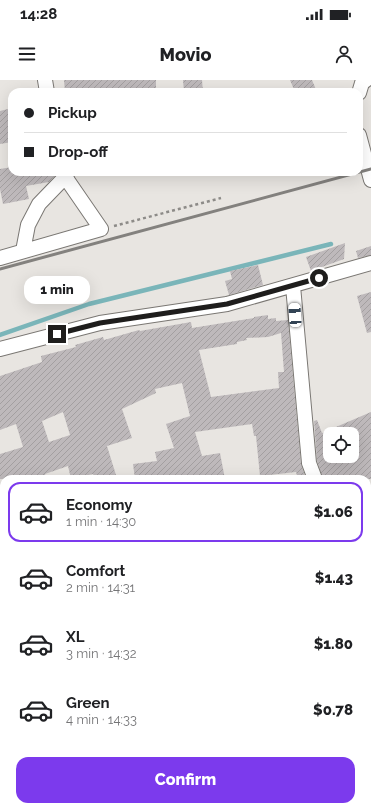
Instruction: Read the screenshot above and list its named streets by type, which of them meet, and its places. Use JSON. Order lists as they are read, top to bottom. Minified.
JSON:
{"page":{"status":"14:28","header":"Movio","banner":["Pickup","Drop-off"],"bubble":"1 min","list":[{"name":"Economy","note":"1 min · 14:30","value":"$1.06"},{"name":"Comfort","note":"2 min · 14:31","value":"$1.43"},{"name":"XL","note":"3 min · 14:32","value":"$1.80"},{"name":"Green","note":"4 min · 14:33","value":"$0.78"}],"buttons":"Confirm"}}
